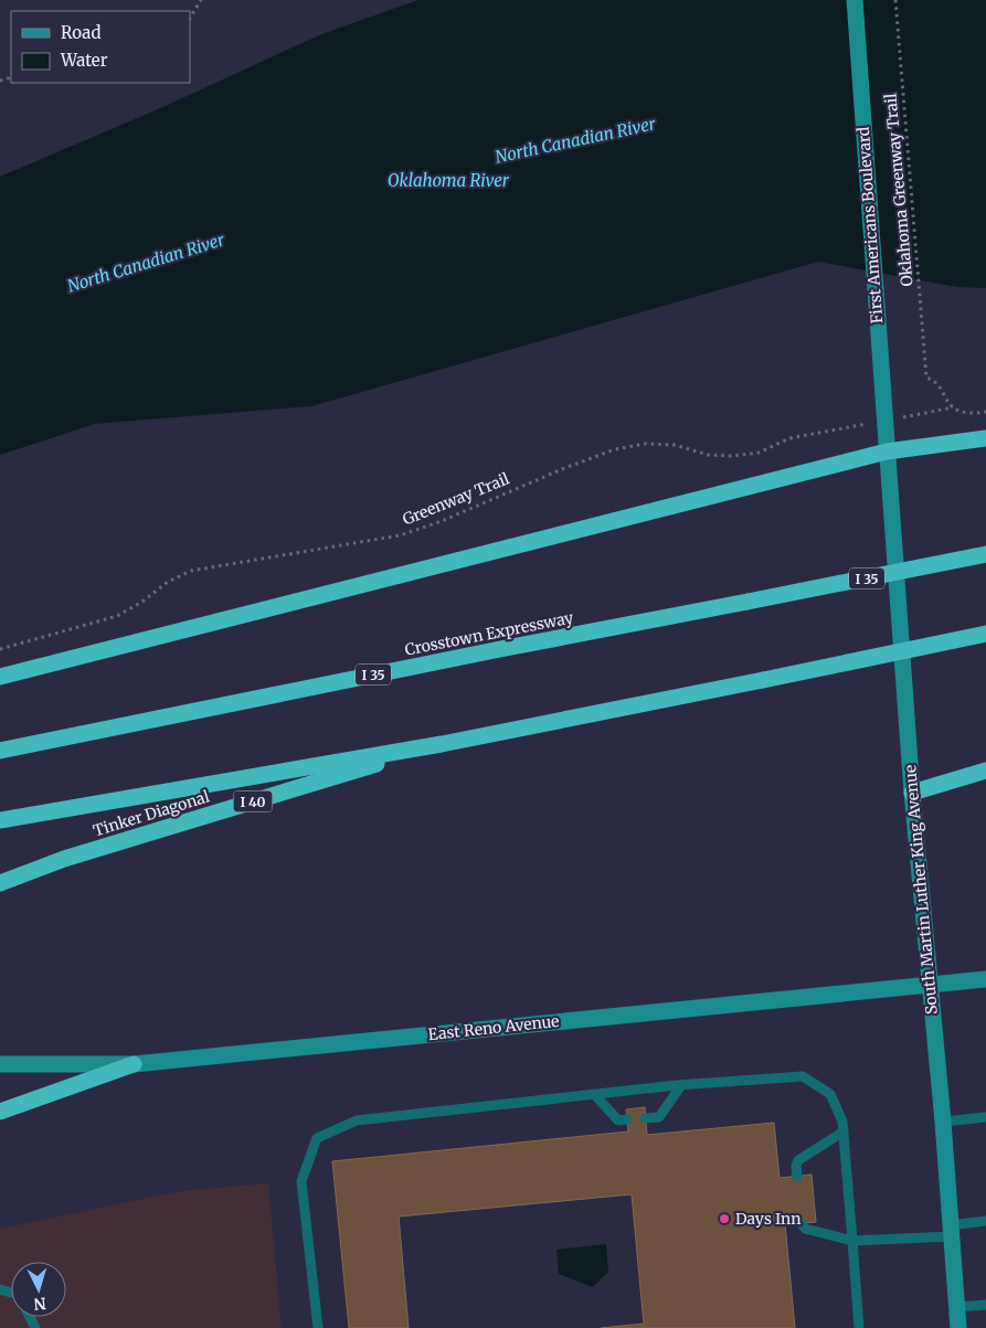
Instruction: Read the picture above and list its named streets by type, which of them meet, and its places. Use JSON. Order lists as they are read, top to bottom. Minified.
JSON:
{"streets":{"highway":["I 35","Crosstown Expressway","I 40","Tinker Diagonal"],"main road":["First Americans Boulevard","South Martin Luther King Avenue","East Reno Avenue"],"path":["Oklahoma Greenway Trail","Greenway Trail"]},"crossings":[["First Americans Boulevard","South Martin Luther King Avenue"],["South Martin Luther King Avenue","East Reno Avenue"]],"water":["North Canadian River","Oklahoma River"],"places":["Days Inn"],"legend":["Road","Water"],"north":"bottom"}
